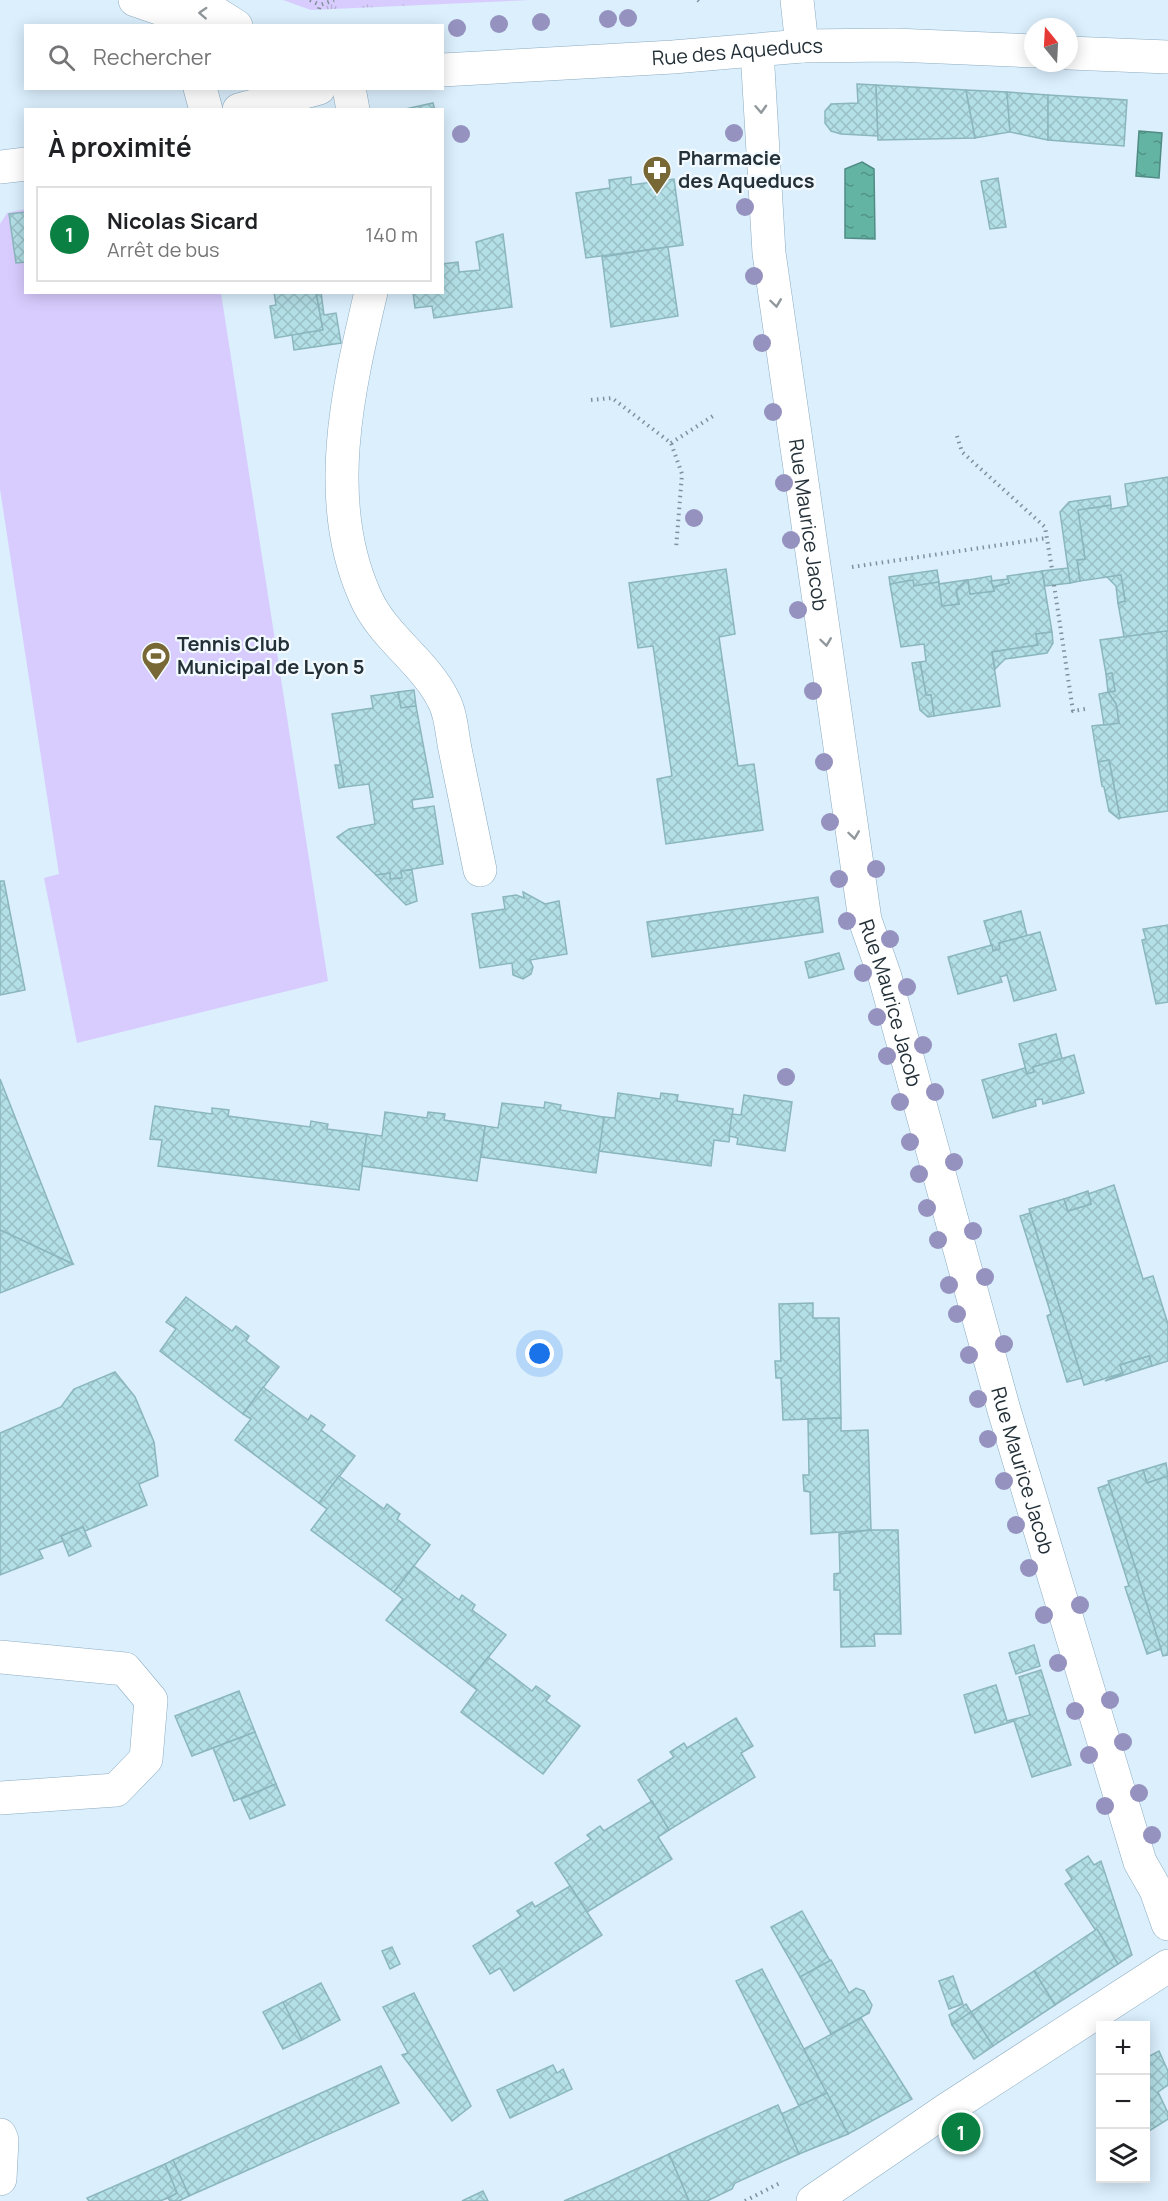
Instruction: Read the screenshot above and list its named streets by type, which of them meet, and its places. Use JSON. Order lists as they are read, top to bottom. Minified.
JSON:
{"streets":{"street":["Rue des Aqueducs","Rue Maurice Jacob"]},"crossings":[["Rue des Aqueducs","Rue Maurice Jacob"]],"one_way":["Rue Maurice Jacob"],"places":{"pharmacy":["Pharmacie des Aqueducs"],"sports":["Tennis Club Municipal de Lyon 5"]},"north":"top","page":{"search":"Rechercher","heading":"À proximité","list":[{"mark":"1","name":"Nicolas Sicard","note":"Arrêt de bus","value":"140 m"}],"map_buttons":["+","−"],"pins":"1"}}
